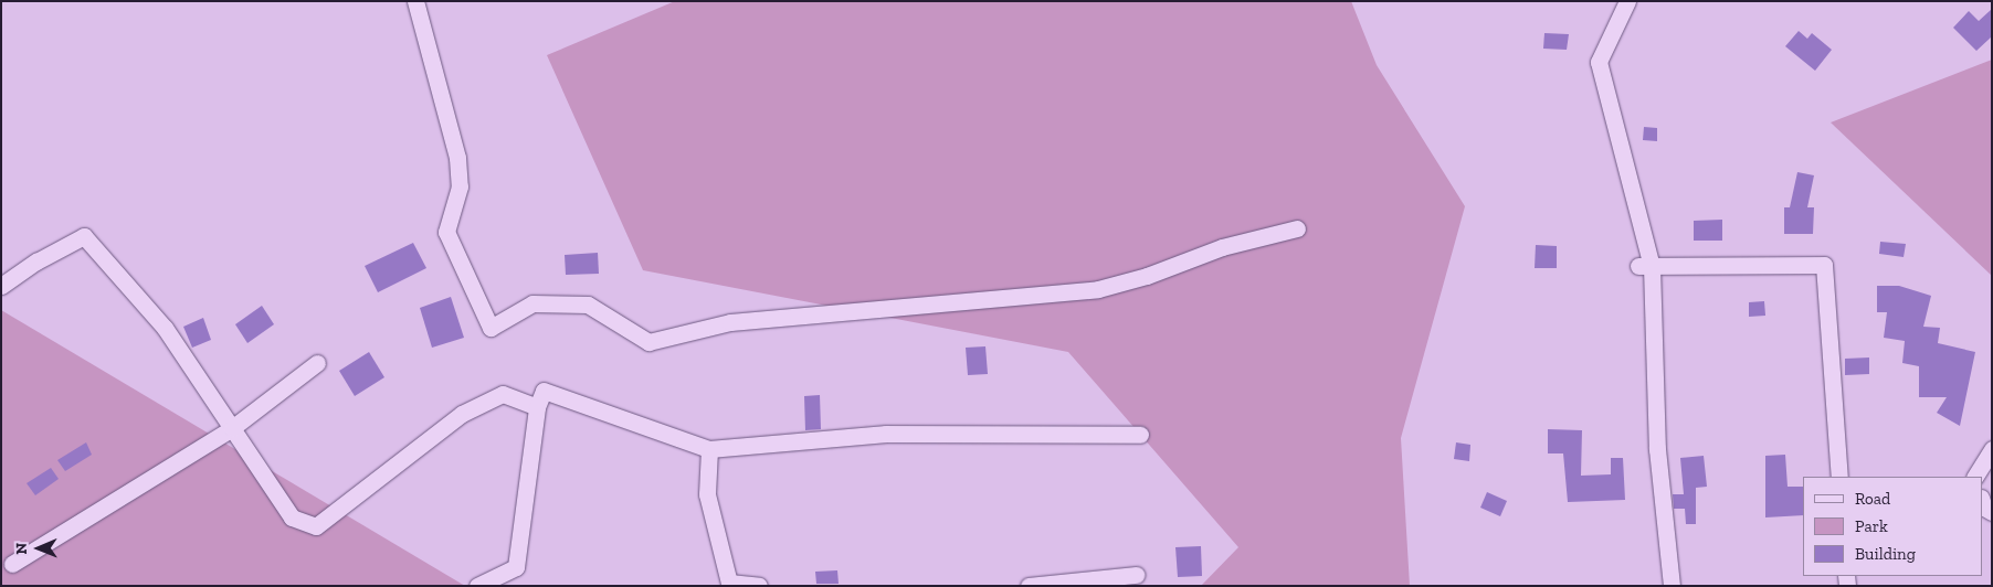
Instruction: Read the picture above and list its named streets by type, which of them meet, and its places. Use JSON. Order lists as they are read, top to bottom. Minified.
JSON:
{"legend":["Road","Park","Building"],"north":"left"}
